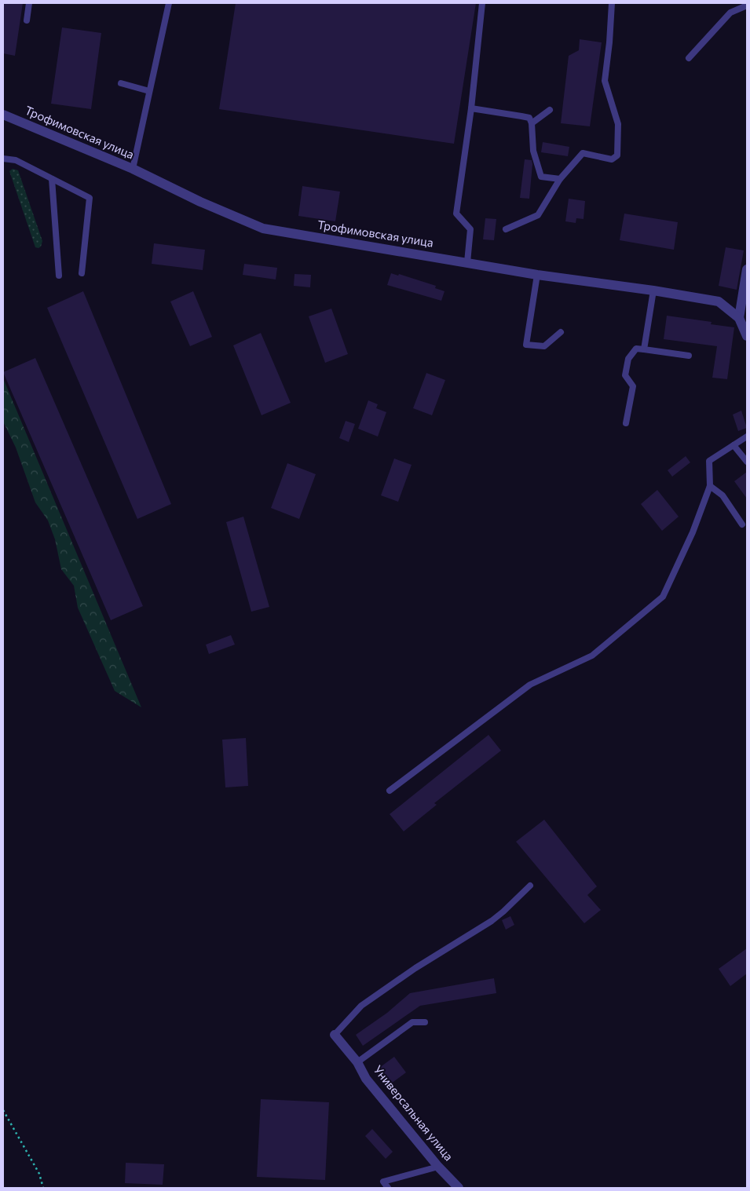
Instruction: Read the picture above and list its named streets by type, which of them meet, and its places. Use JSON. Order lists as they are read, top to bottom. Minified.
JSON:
{"streets":{"street":["Трофимовская улица","Универсальная улица"]}}
